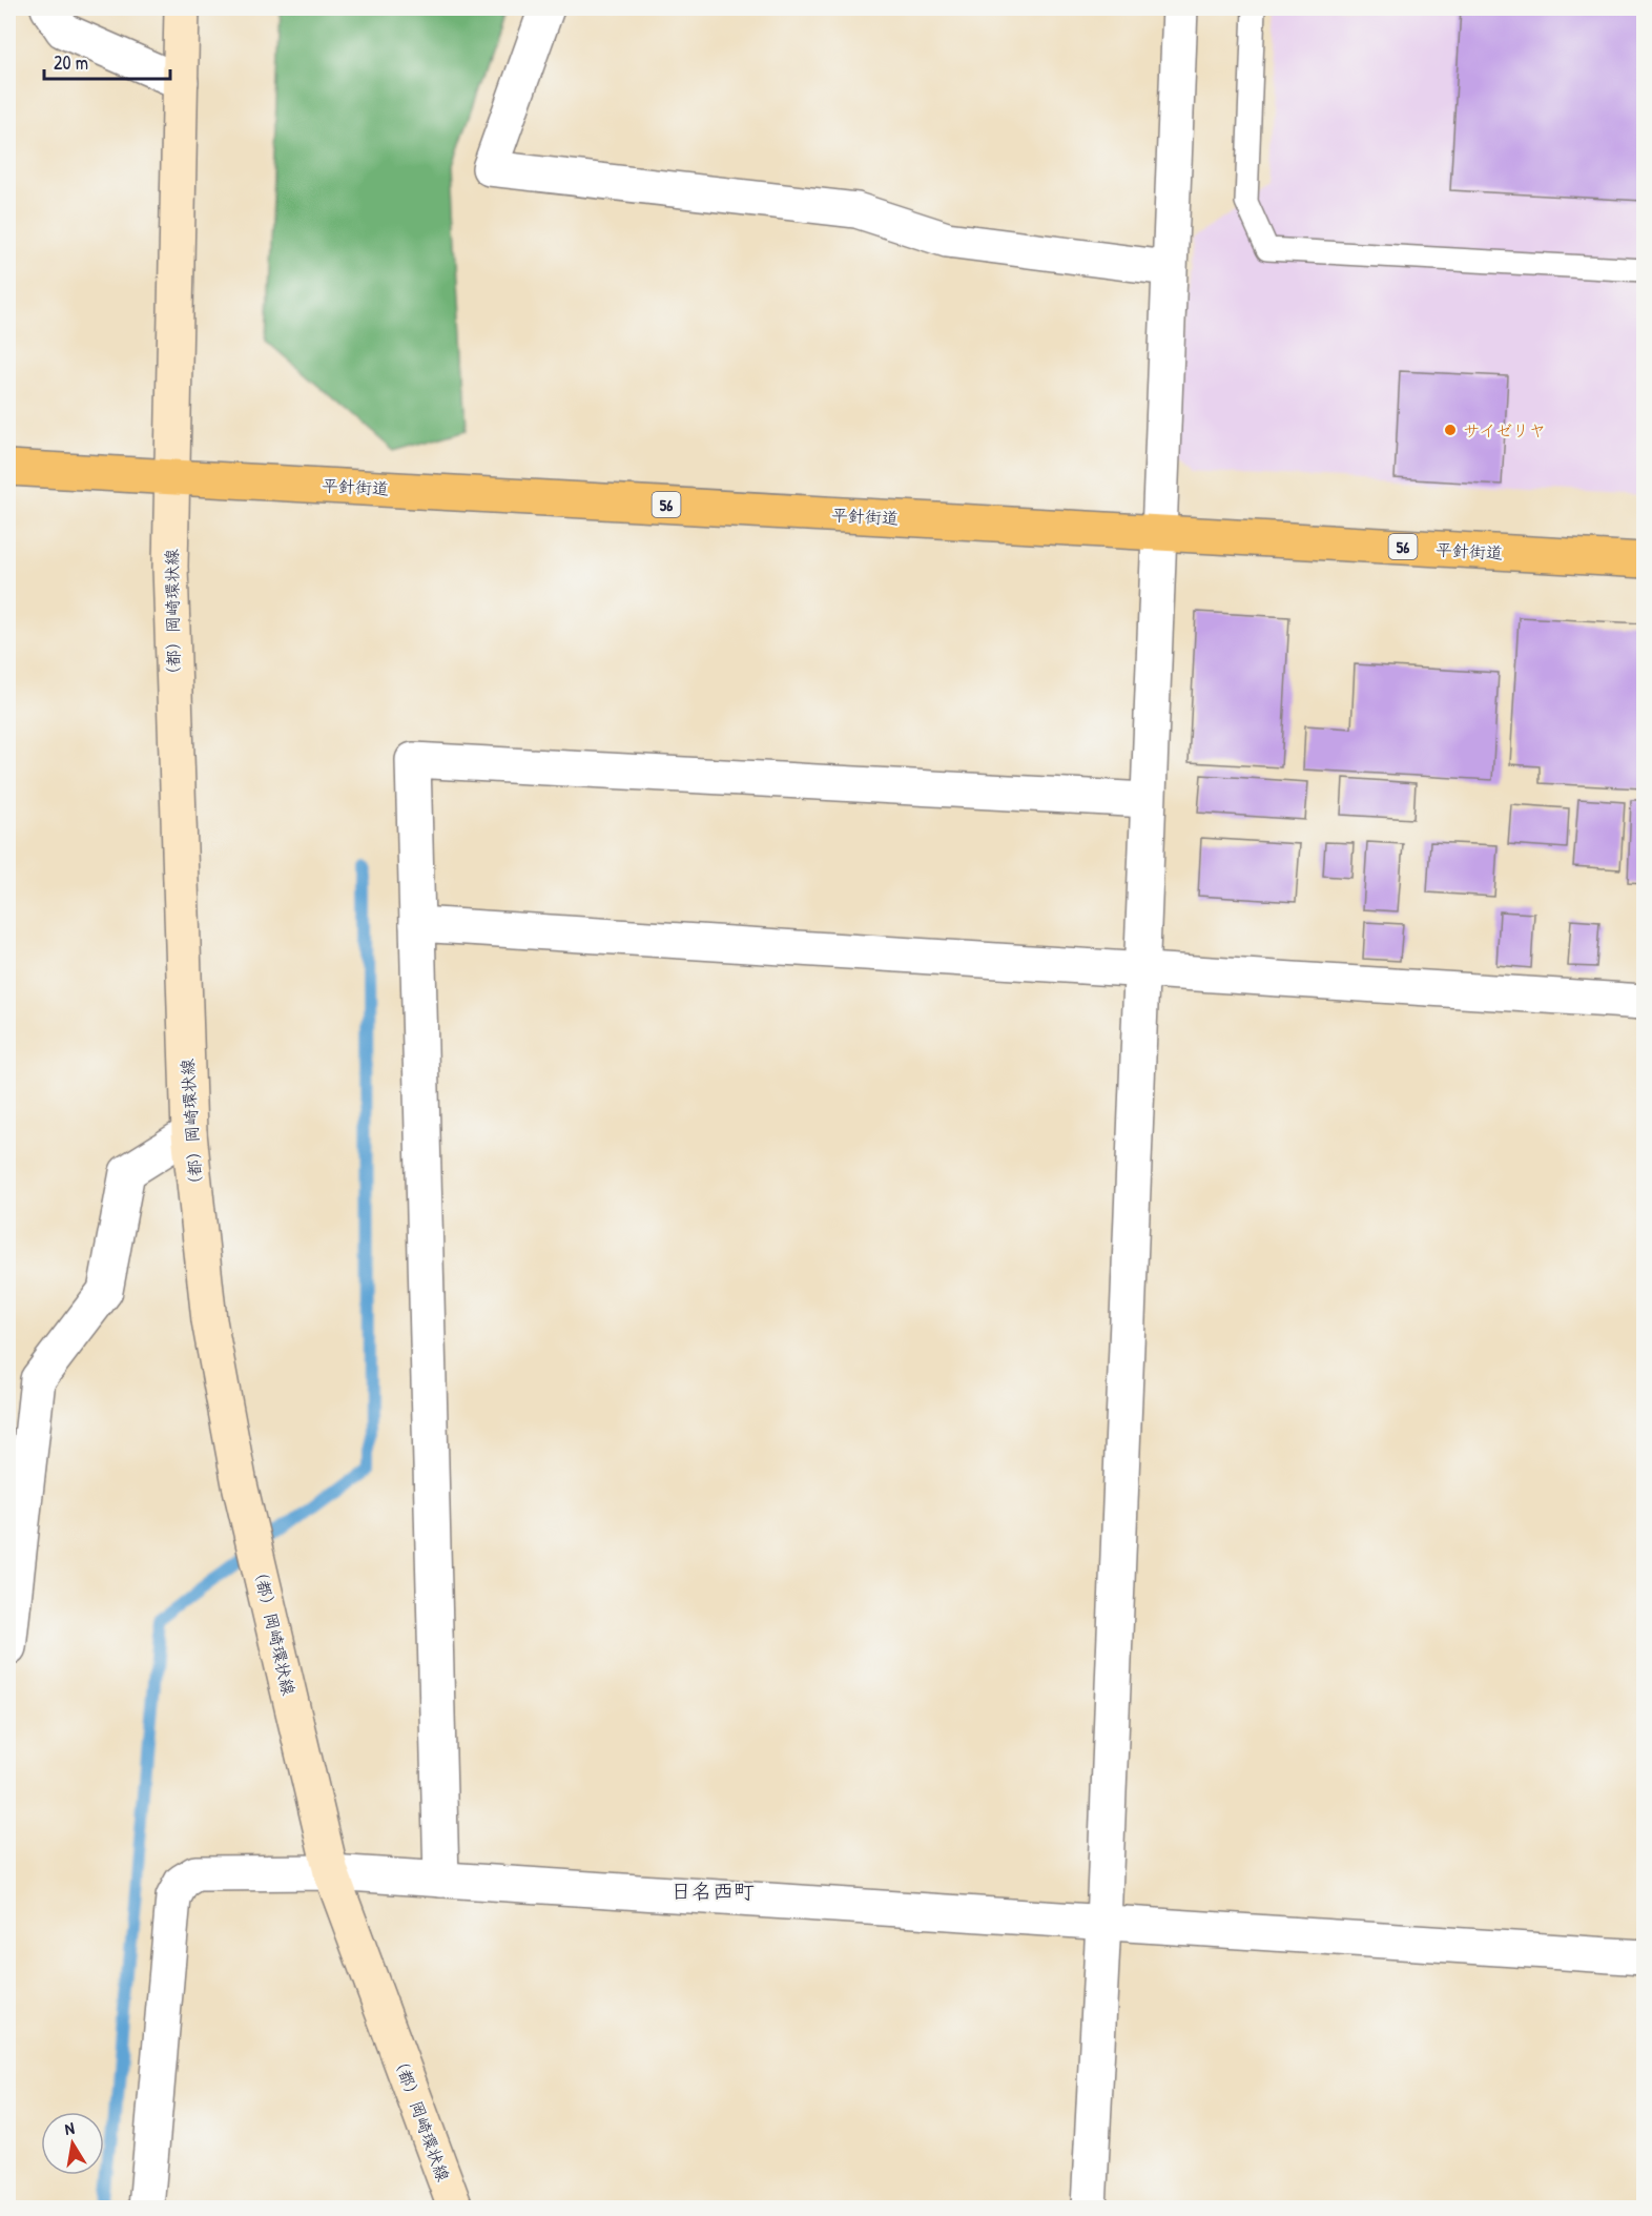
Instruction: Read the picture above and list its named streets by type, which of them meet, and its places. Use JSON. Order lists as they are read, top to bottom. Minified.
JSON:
{"streets":{"main road":["平針街道","56"],"street":["（都）岡崎環状線"]},"crossings":[["平針街道","（都）岡崎環状線"]],"districts":["日名西町"],"places":["サイゼリヤ"],"scale_bar":"20 m","north":"top"}
